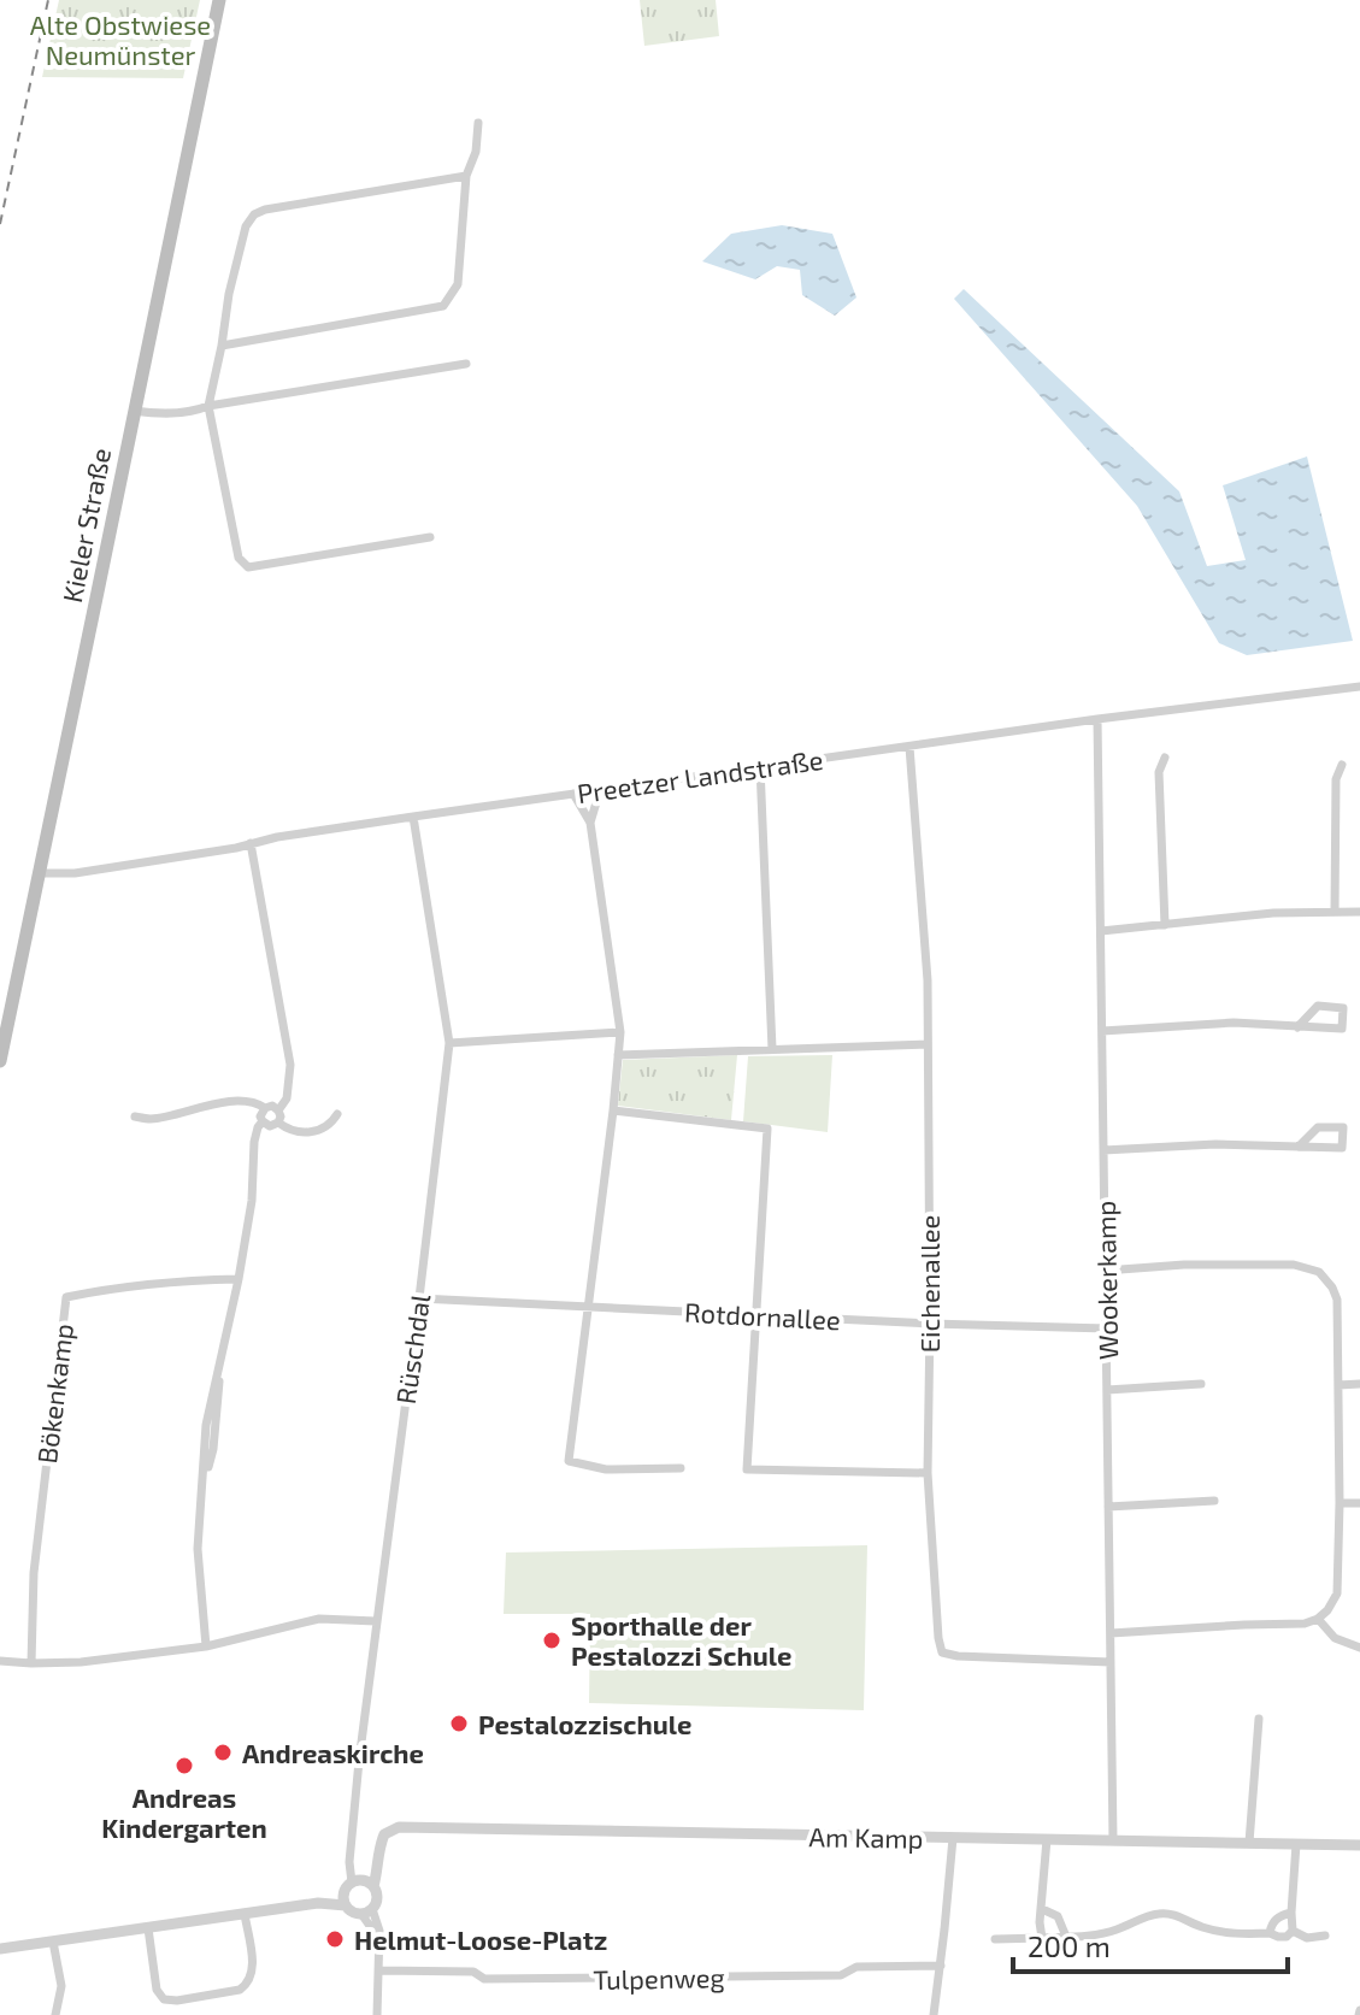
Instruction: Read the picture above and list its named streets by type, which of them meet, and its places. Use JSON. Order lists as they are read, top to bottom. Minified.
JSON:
{"streets":{"main road":["Kieler Straße"],"street":["Preetzer Landstraße","Wookerkamp","Eichenallee","Rotdornallee","Rüschdal","Bökenkamp","Am Kamp","Tulpenweg"]},"crossings":[["Kieler Straße","Preetzer Landstraße"],["Preetzer Landstraße","Wookerkamp"],["Preetzer Landstraße","Eichenallee"],["Preetzer Landstraße","Rüschdal"],["Wookerkamp","Eichenallee"],["Wookerkamp","Rotdornallee"],["Wookerkamp","Am Kamp"],["Eichenallee","Rotdornallee"],["Rotdornallee","Rüschdal"],["Rüschdal","Am Kamp"]],"parks":["Alte Obstwiese Neumünster"],"places":["Sporthalle der Pestalozzi Schule","Pestalozzischule","Andreaskirche","Andreas Kindergarten","Helmut-Loose-Platz"],"scale_bar":"200 m"}
